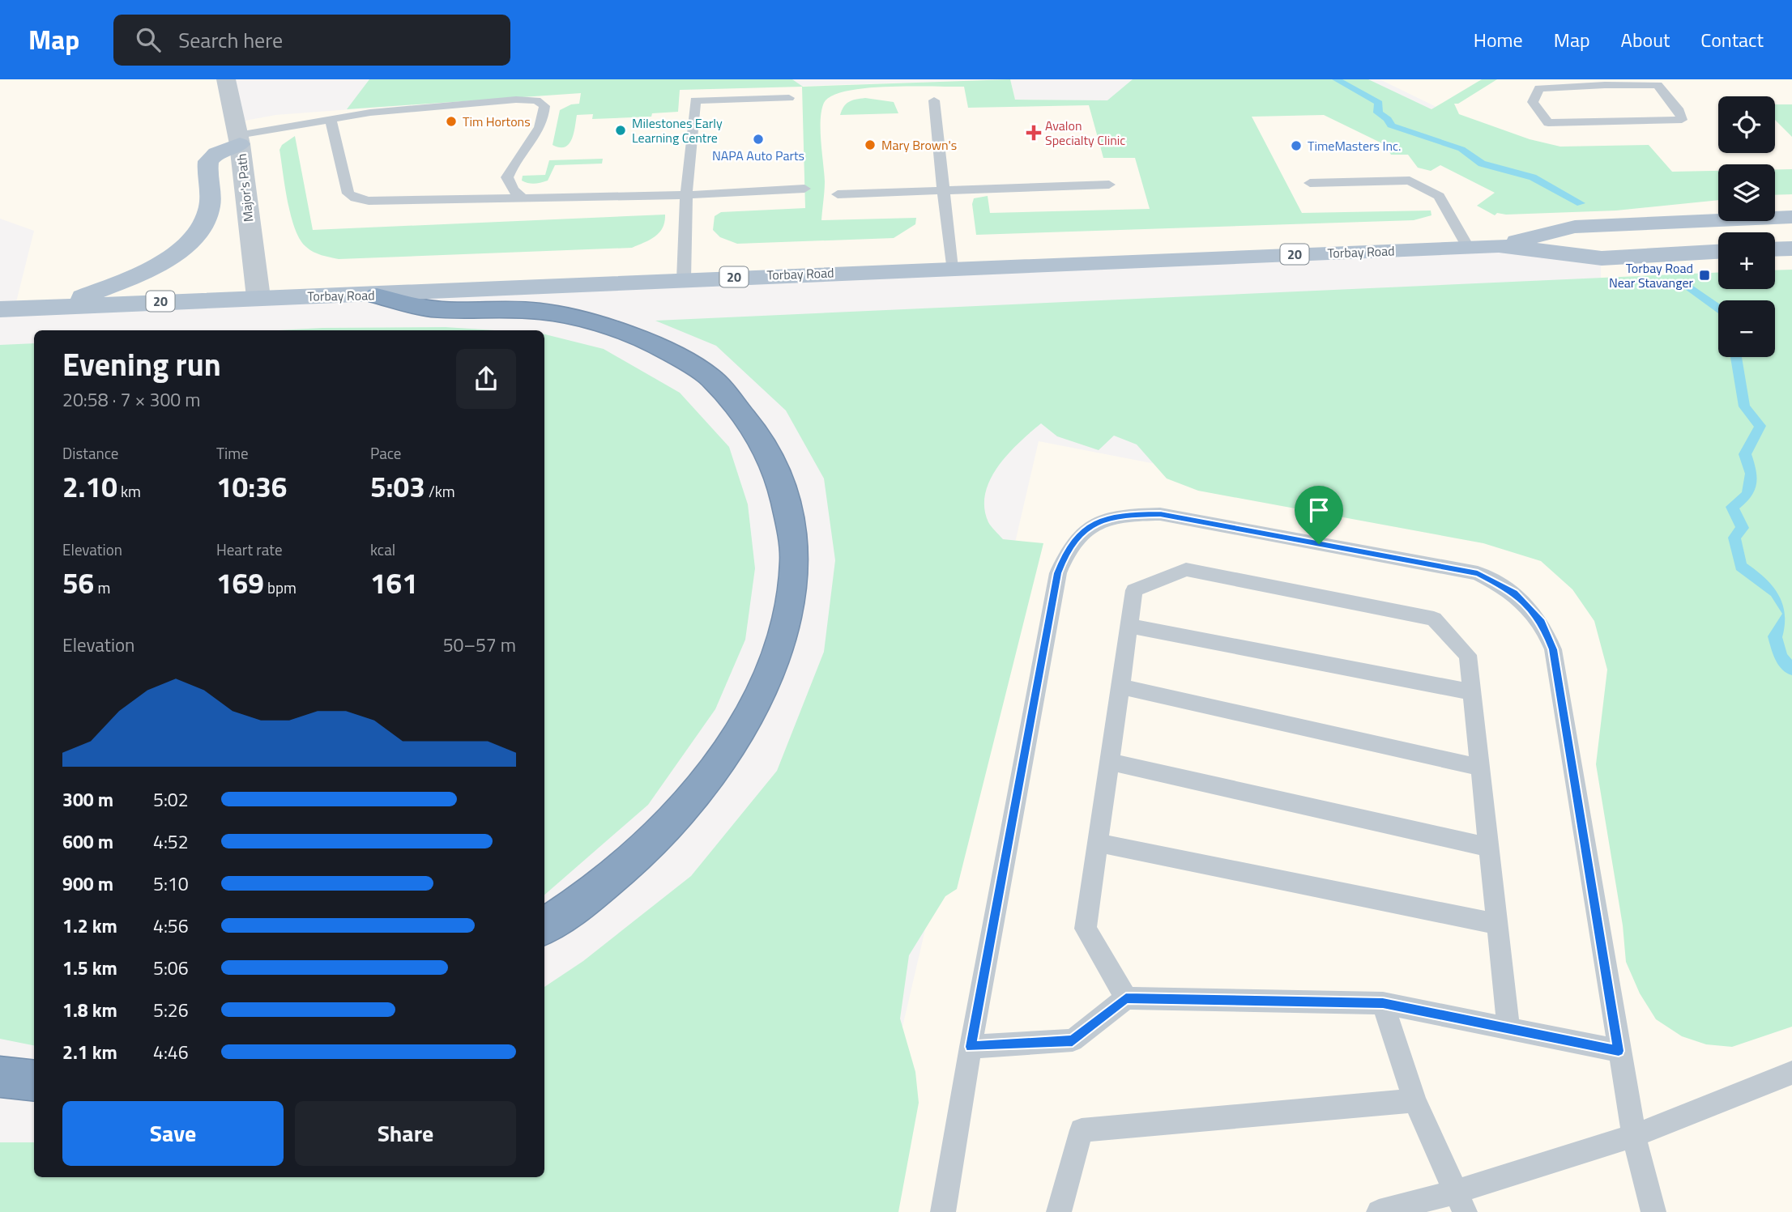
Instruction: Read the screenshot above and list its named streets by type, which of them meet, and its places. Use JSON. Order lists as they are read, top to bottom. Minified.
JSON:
{"streets":{"main road":["Torbay Road","20"],"street":["Major's Path"]},"crossings":[["Major's Path","Torbay Road"]],"places":{"other":["Tim Hortons","Milestones Early Learning Centre","NAPA Auto Parts","Mary Brown's","TimeMasters Inc."],"health":["Avalon Specialty Clinic"],"transit":["Torbay Road Near Stavanger"]},"page":{"header":"Map","search":"Search here","nav":["Home","Map","About","Contact"],"map_buttons":["+","−"],"heading":["Evening run","20:58 · 7 × 300 m"],"stats":[["Distance","2.10 km"],["Time","10:36"],["Pace","5:03 /km"],["Elevation","56 m"],["Heart rate","169 bpm"],["kcal","161"]],"chart":["Elevation","50–57 m"],"list":[{"name":"300 m","note":"5:02"},{"name":"600 m","note":"4:52"},{"name":"900 m","note":"5:10"},{"name":"1.2 km","note":"4:56"},{"name":"1.5 km","note":"5:06"},{"name":"1.8 km","note":"5:26"},{"name":"2.1 km","note":"4:46"}],"buttons":["Save","Share"]}}
